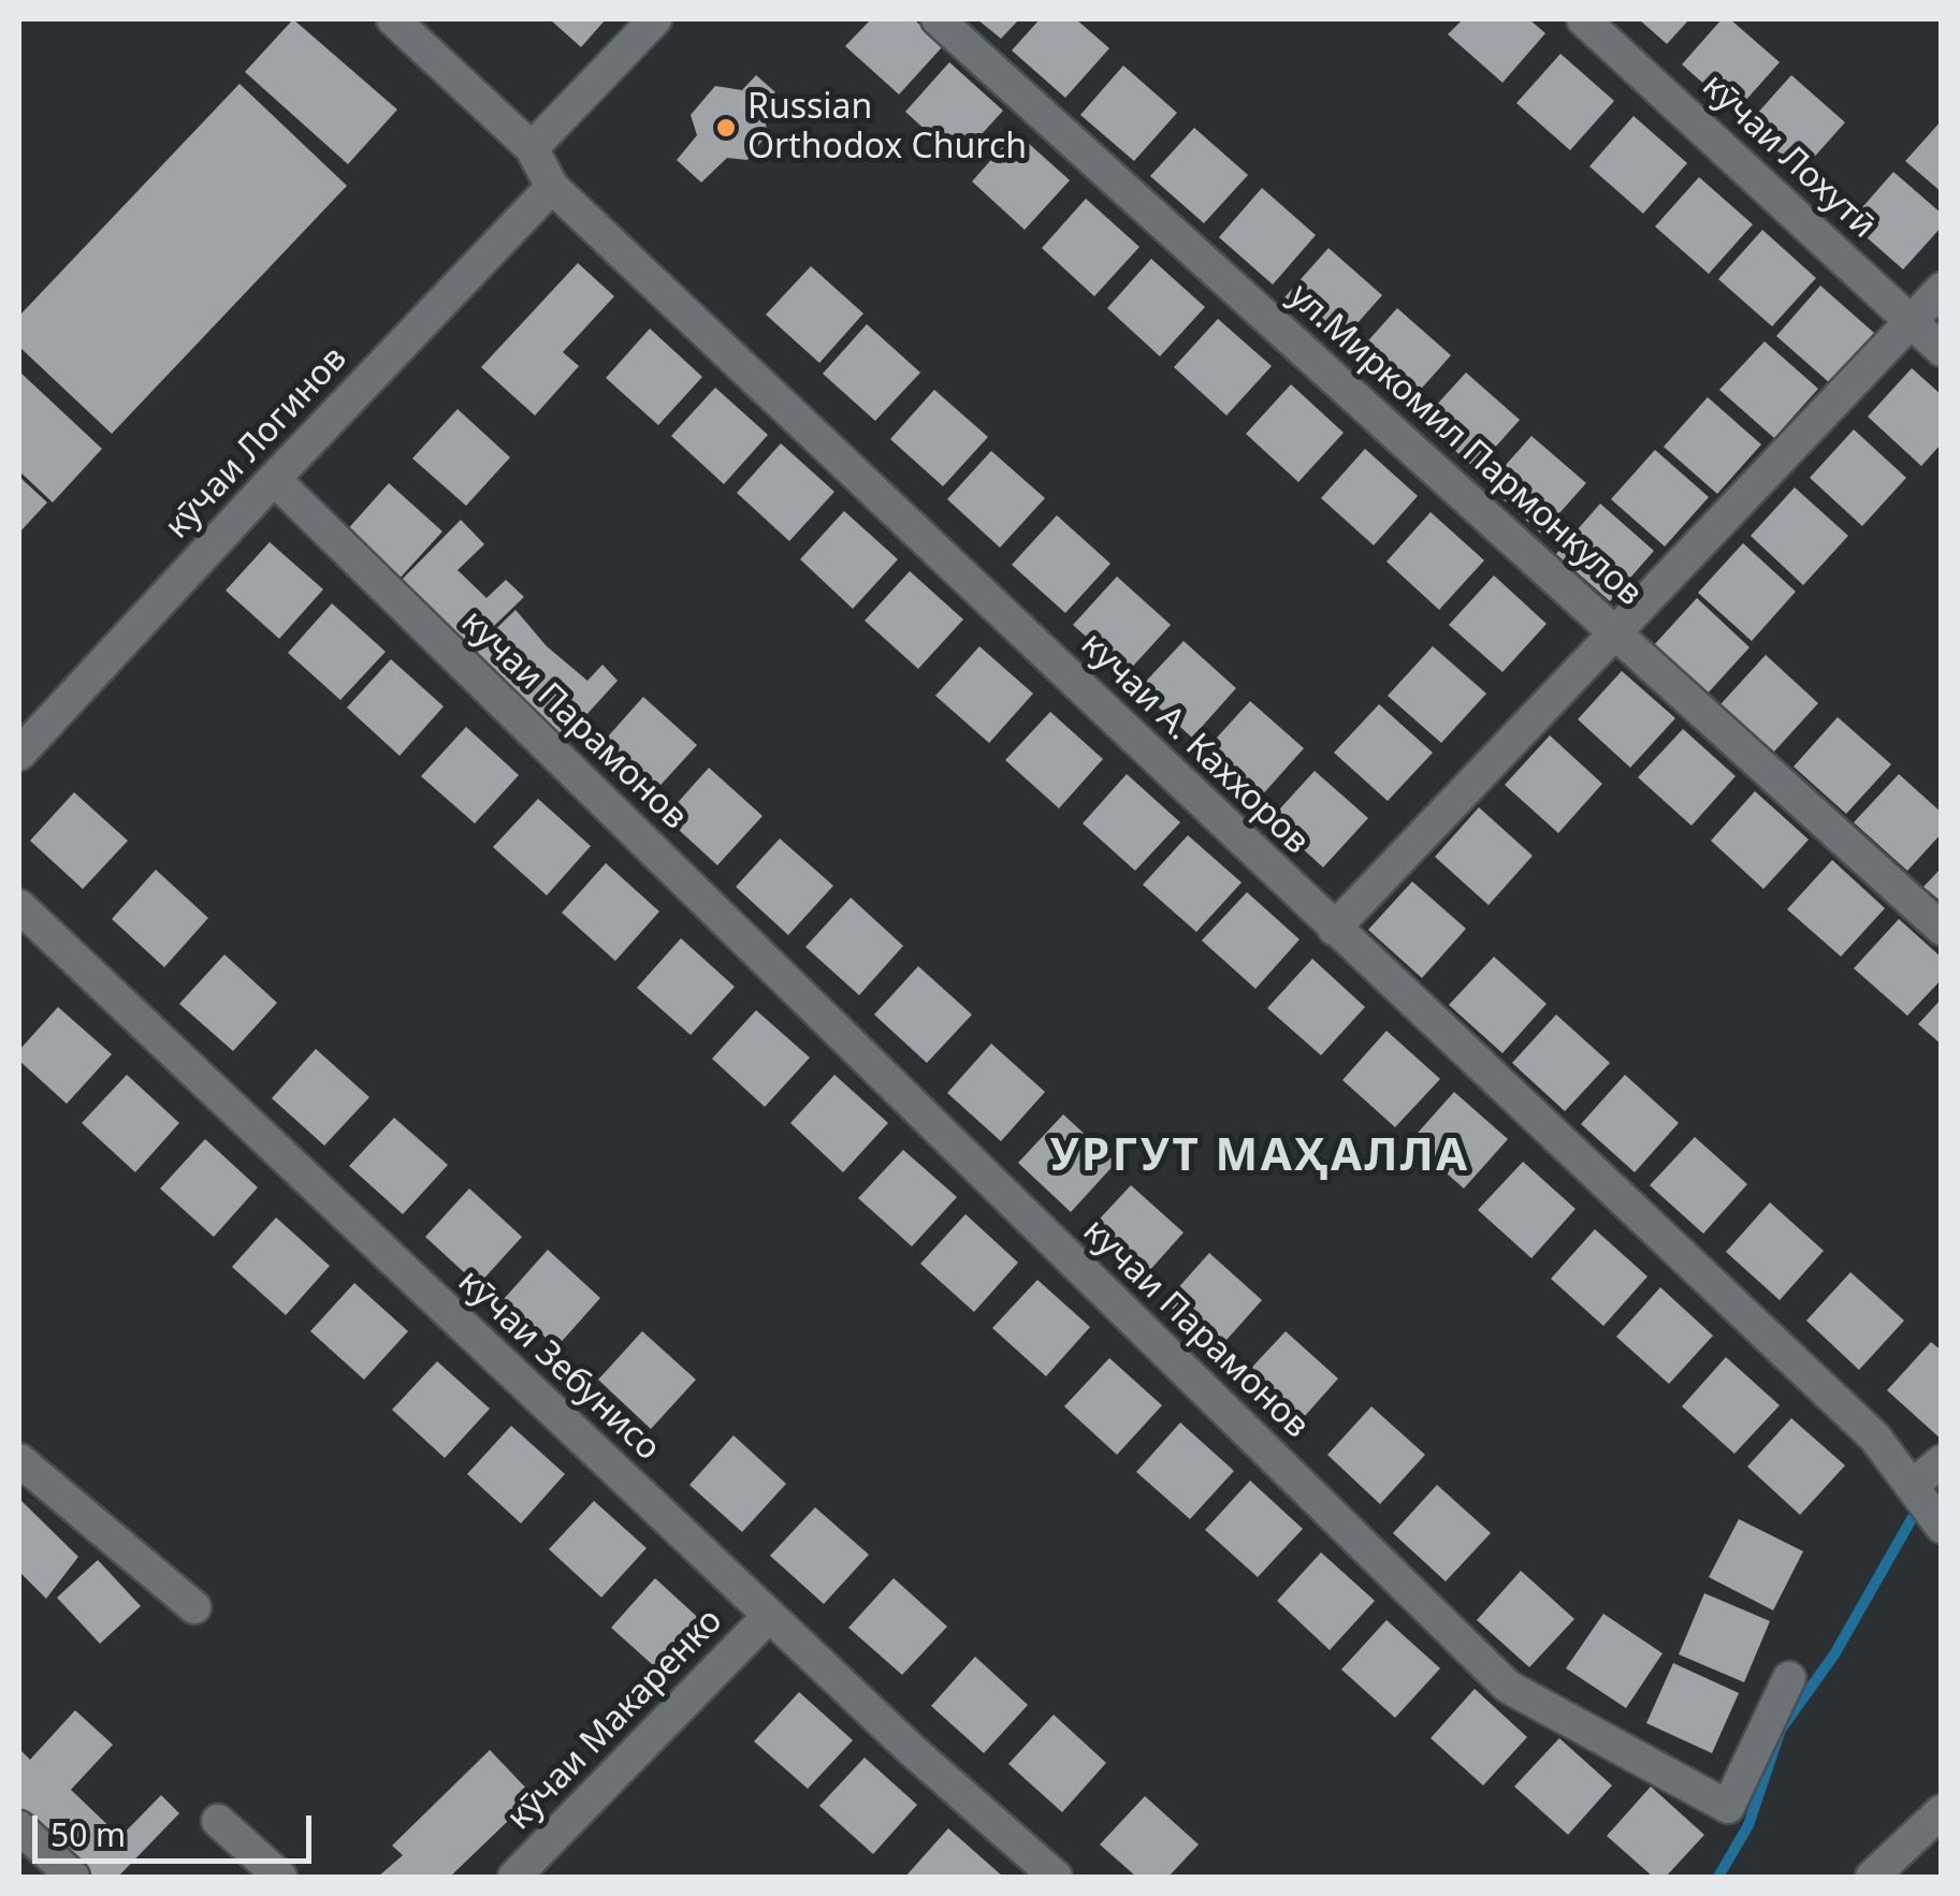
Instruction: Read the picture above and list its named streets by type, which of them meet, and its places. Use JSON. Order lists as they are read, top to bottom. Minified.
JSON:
{"streets":{"street":["кӯчаи Лохутӣ","кӯчаи Логинов","ул.Миркомил Пармонкулов","кучаи Парамонов","кучаи А. Каххоров","кӯчаи Зебунисо","кӯчаи Макаренко"]},"crossings":[["кӯчаи Логинов","кучаи Парамонов"],["кӯчаи Логинов","кучаи А. Каххоров"],["кӯчаи Зебунисо","кӯчаи Макаренко"]],"districts":["УРГУТ МАҲАЛЛА"],"places":["Russian Orthodox Church"],"scale_bar":"50 m"}
